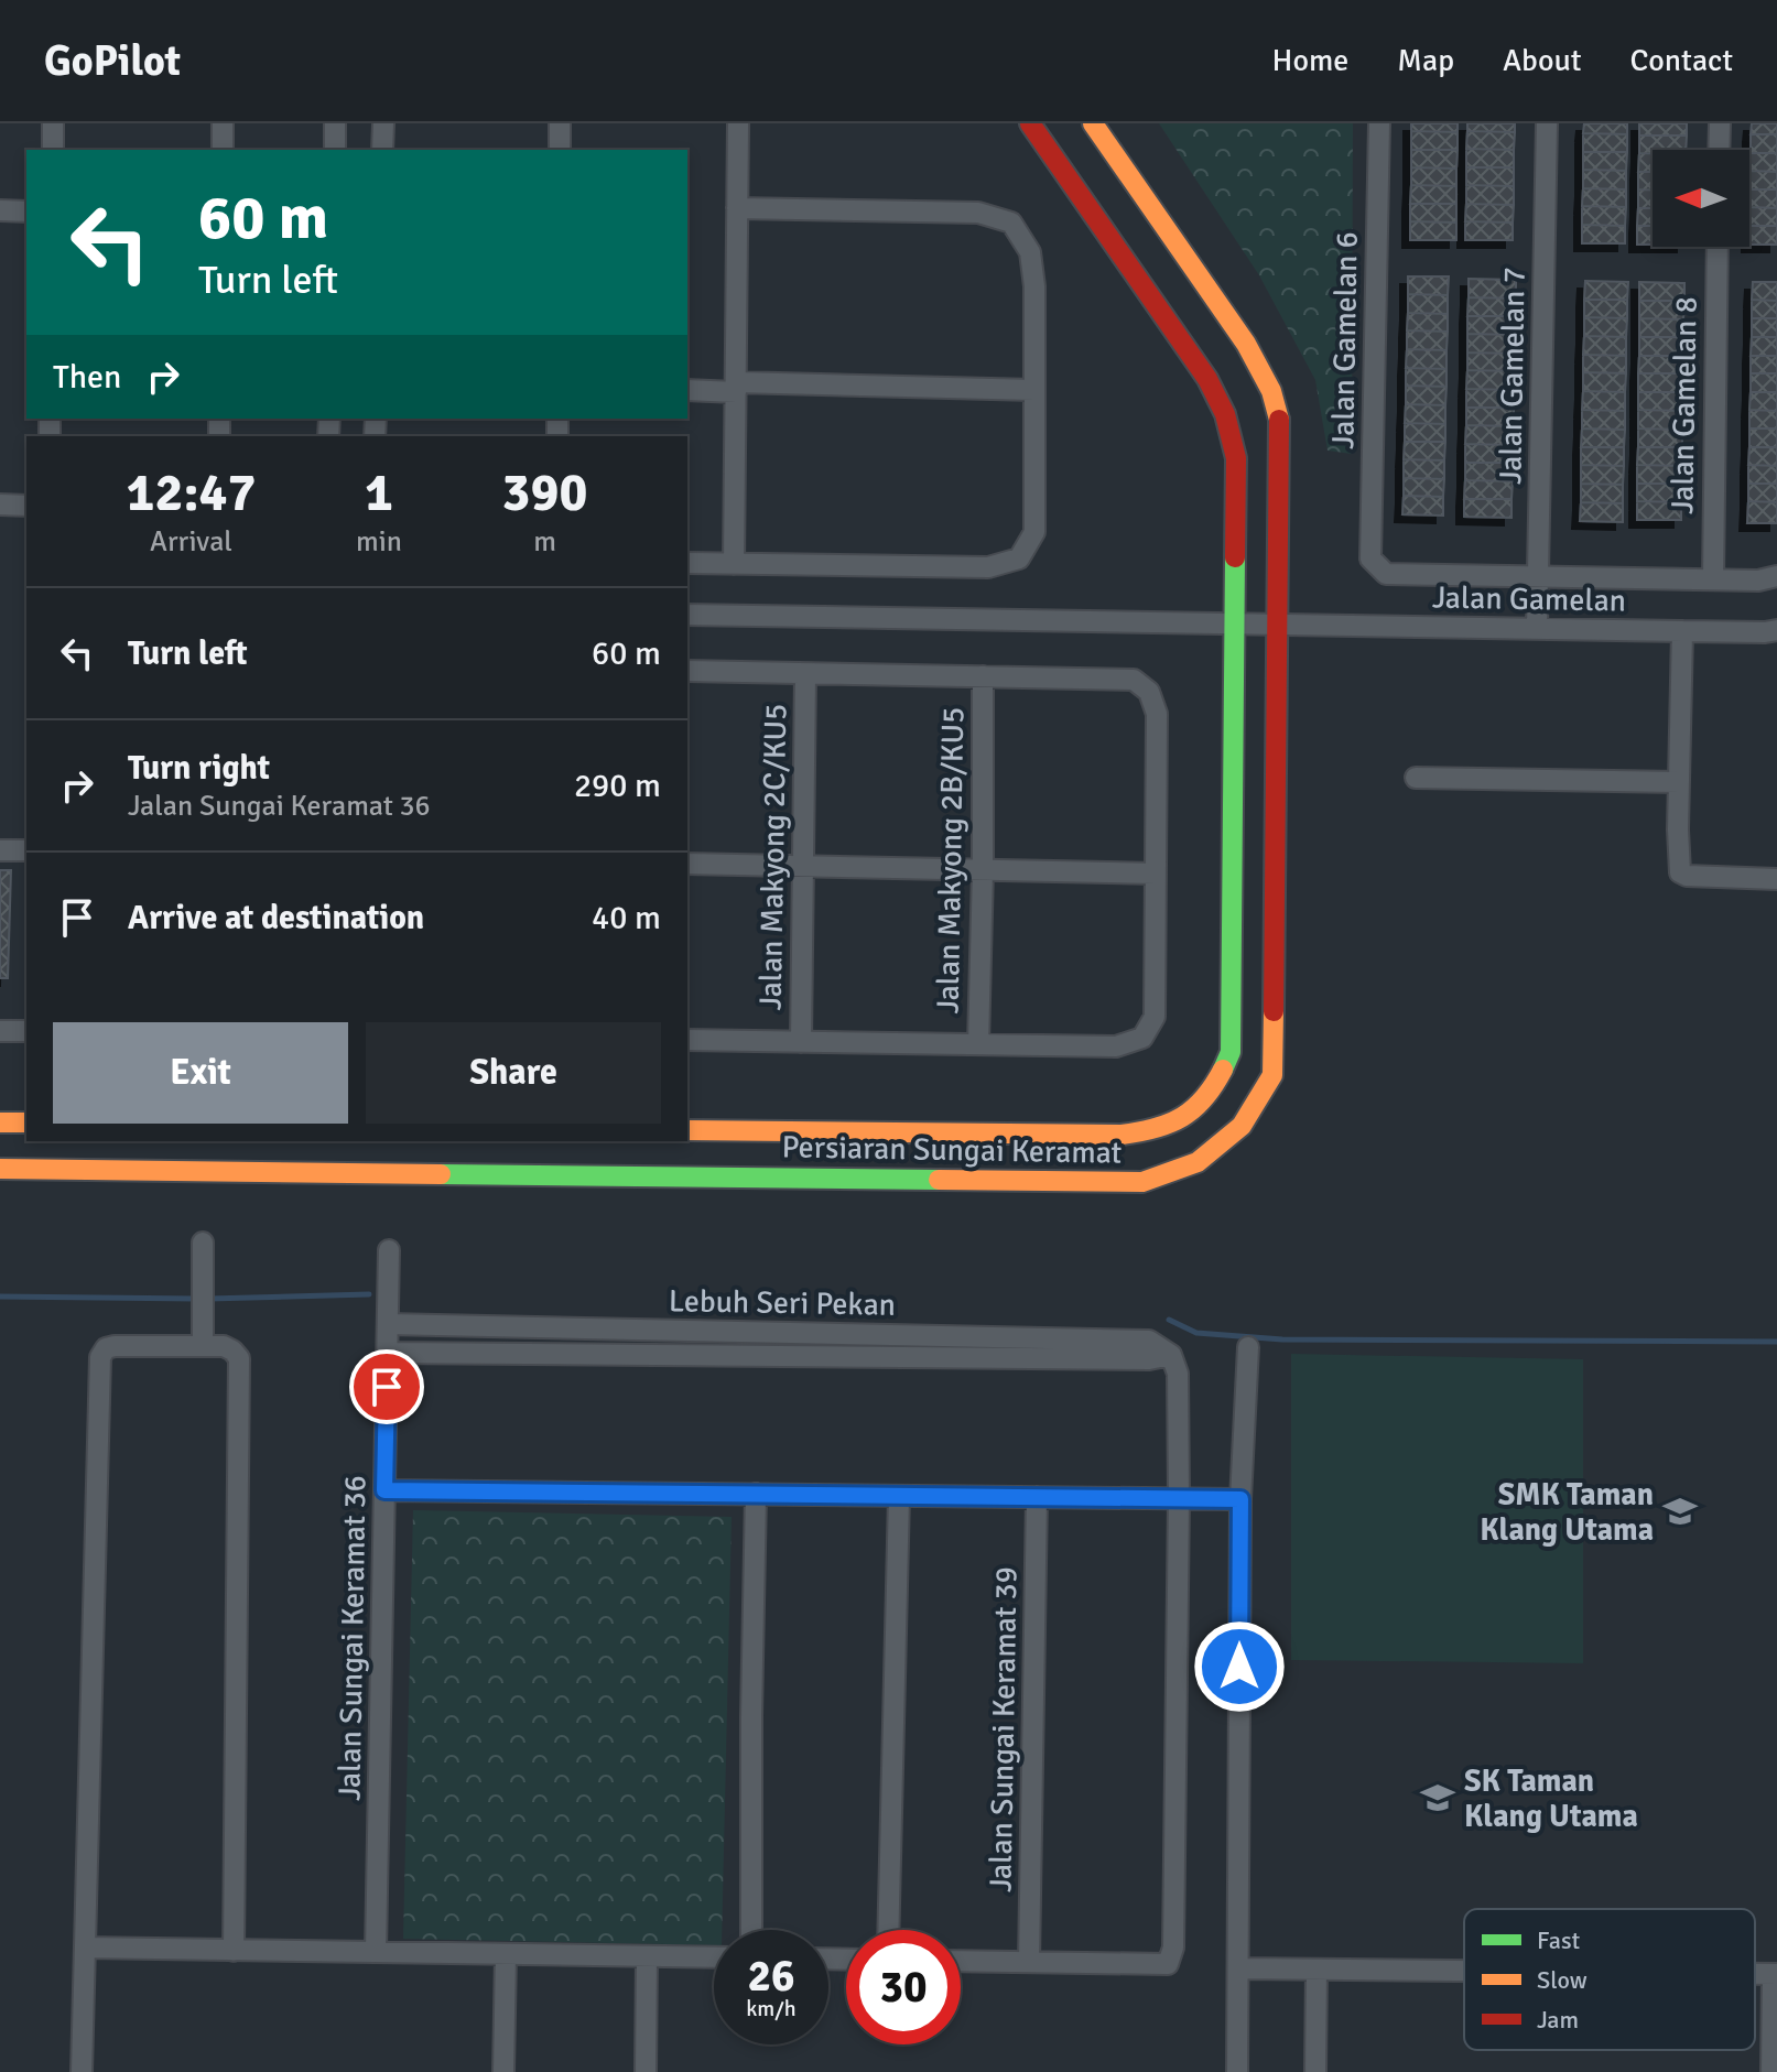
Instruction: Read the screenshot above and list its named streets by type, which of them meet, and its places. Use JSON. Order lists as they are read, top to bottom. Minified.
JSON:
{"streets":{"street":["Jalan Gamelan 6","Jalan Gamelan 7","Jalan Gamelan 8","Jalan Gamelan","Jalan Makyong 2C/KU5","Jalan Makyong 2B/KU5","Persiaran Sungai Keramat","Lebuh Seri Pekan","Jalan Sungai Keramat 36","Jalan Sungai Keramat 39"]},"crossings":[["Jalan Gamelan 6","Jalan Gamelan 7"],["Jalan Gamelan 7","Jalan Gamelan"],["Jalan Gamelan","Persiaran Sungai Keramat"],["Lebuh Seri Pekan","Jalan Sungai Keramat 36"]],"places":{"school or university":["SMK Taman Klang Utama","SK Taman Klang Utama"]},"legend":["Fast","Slow","Jam"],"north":"left","page":{"header":"GoPilot","nav":["Home","Map","About","Contact"],"turn":["60 m","Turn left"],"then":"Then","eta":["12:47","Arrival","1","min","390","m"],"list":[{"name":"Turn left","value":"60 m"},{"name":"Turn right","note":"Jalan Sungai Keramat 36","value":"290 m"},{"name":"Arrive at destination","value":"40 m"}],"buttons":["Exit","Share"],"speed":"26 km/h","limit":"30"}}
